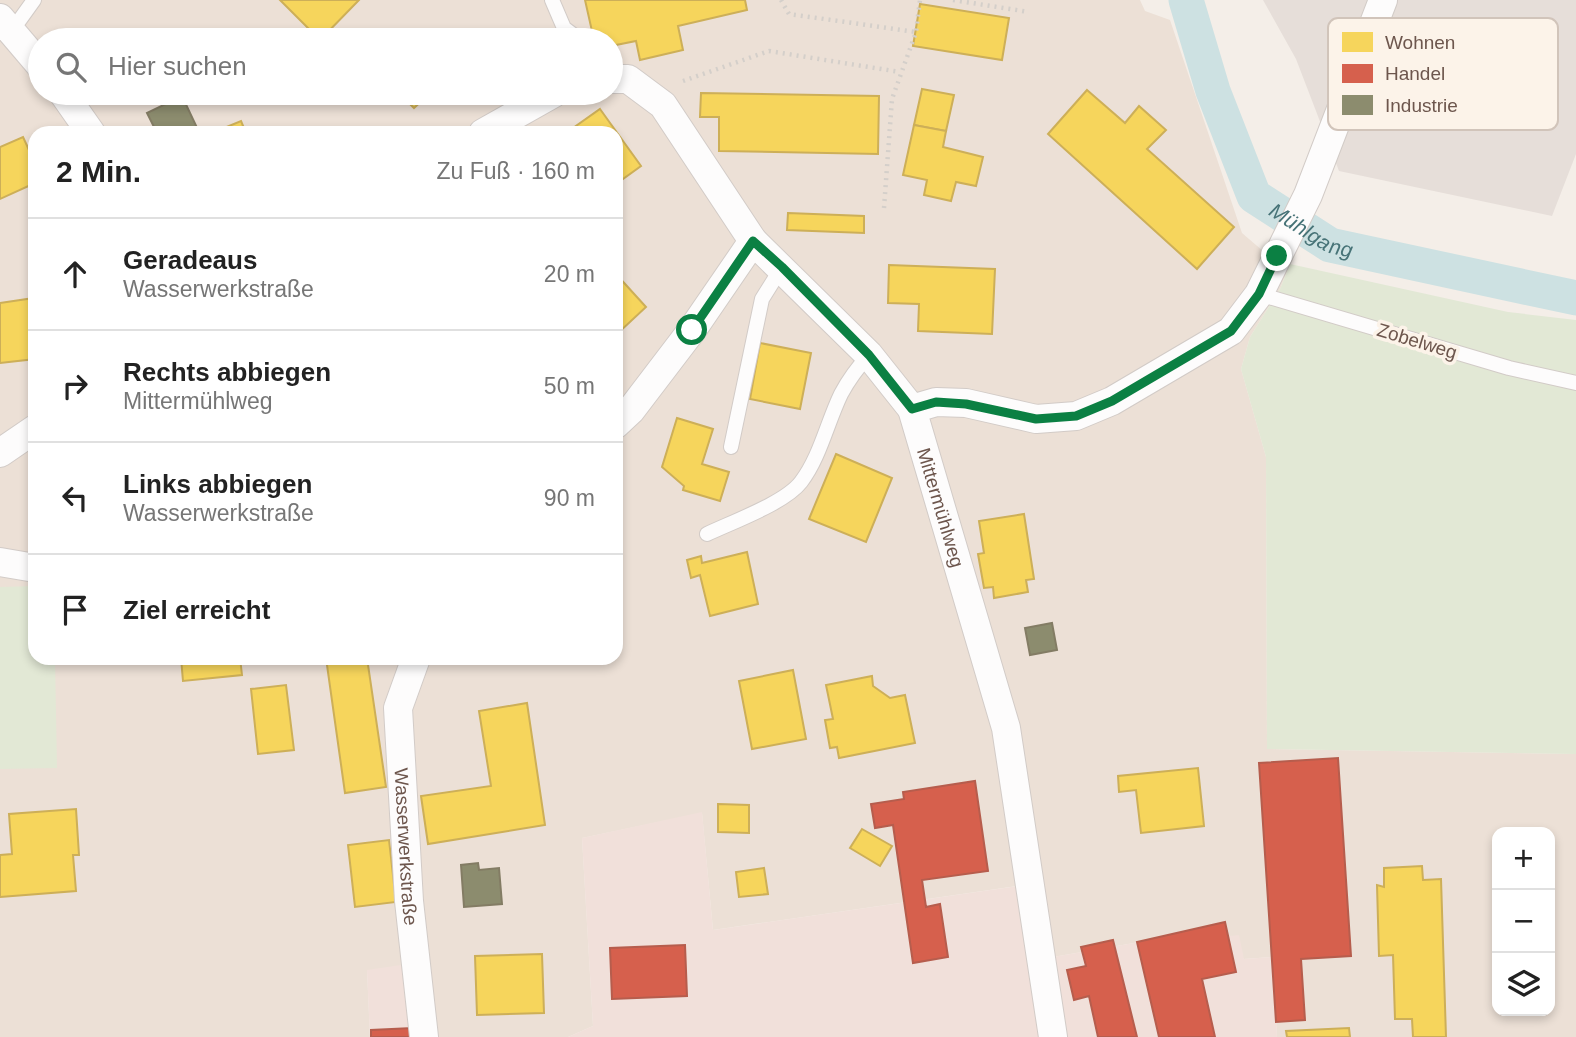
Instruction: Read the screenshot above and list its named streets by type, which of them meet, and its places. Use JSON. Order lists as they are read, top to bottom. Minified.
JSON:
{"streets":{"street":["Mittermühlweg","Wasserwerkstraße"],"lane":["Zobelweg"]},"water":["Mühlgang"],"legend":["Wohnen","Handel","Industrie"],"page":{"search":"Hier suchen","heading":["2 Min.","Zu Fuß · 160 m"],"list":[["Geradeaus","Wasserwerkstraße","20 m"],["Rechts abbiegen","Mittermühlweg","50 m"],["Links abbiegen","Wasserwerkstraße","90 m"],"Ziel erreicht"],"map_buttons":["+","−"]}}
